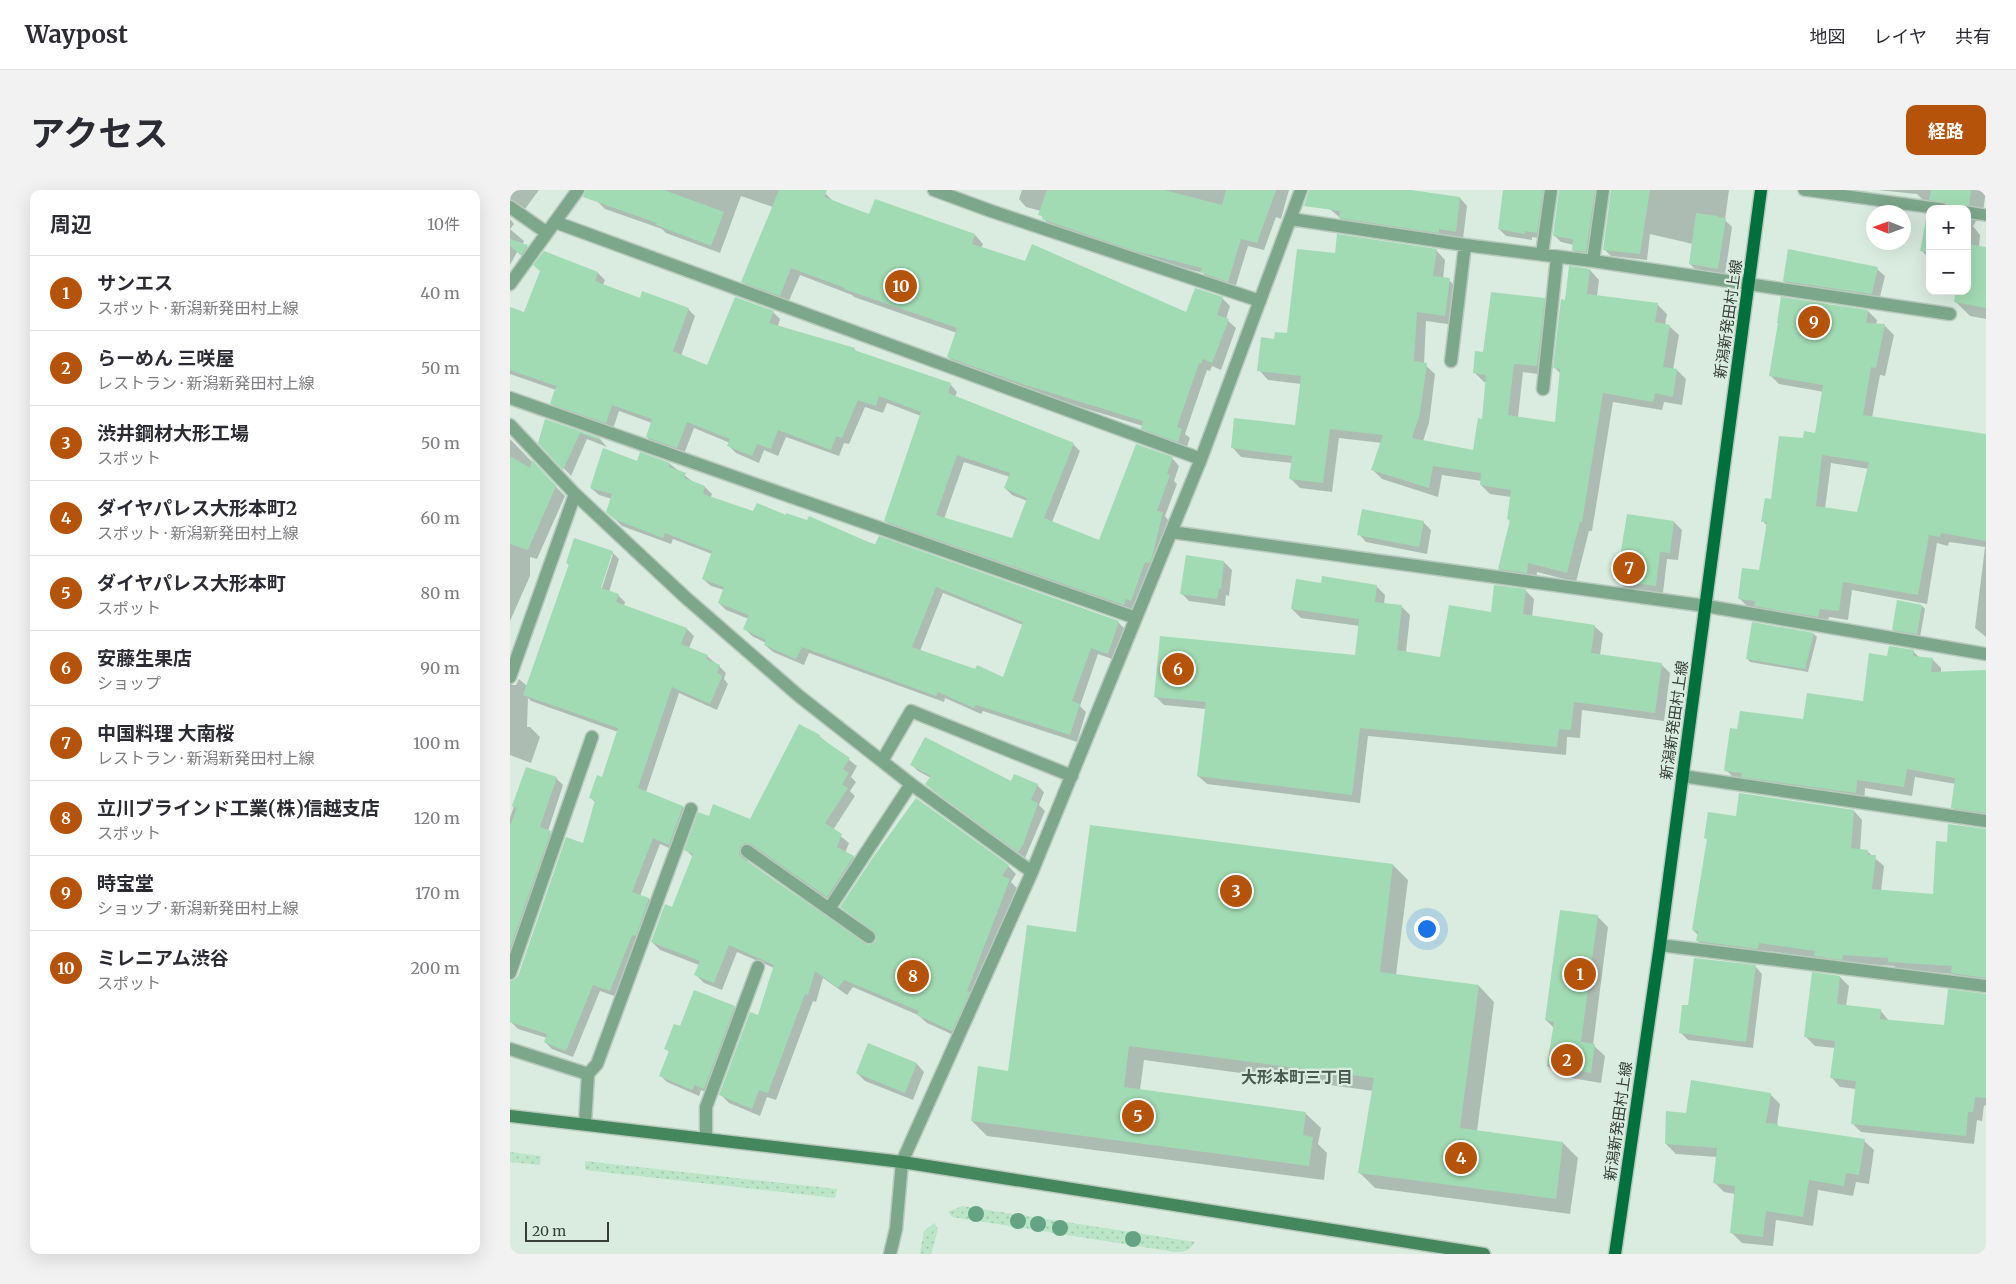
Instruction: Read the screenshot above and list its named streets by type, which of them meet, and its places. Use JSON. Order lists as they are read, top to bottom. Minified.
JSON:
{"streets":{"main road":["新潟新発田村上線"]},"districts":["大形本町三丁目"],"scale_bar":"20 m","north":"left","page":{"header":"Waypost","nav":["地図","レイヤ","共有"],"title":"アクセス","buttons":"経路","heading":["周辺","10件"],"map_buttons":["+","−"],"list":[{"mark":"1","name":"サンエス","note":"スポット · 新潟新発田村上線","value":"40 m"},{"mark":"2","name":"らーめん 三咲屋","note":"レストラン · 新潟新発田村上線","value":"50 m"},{"mark":"3","name":"渋井鋼材大形工場","note":"スポット","value":"50 m"},{"mark":"4","name":"ダイヤパレス大形本町2","note":"スポット · 新潟新発田村上線","value":"60 m"},{"mark":"5","name":"ダイヤパレス大形本町","note":"スポット","value":"80 m"},{"mark":"6","name":"安藤生果店","note":"ショップ","value":"90 m"},{"mark":"7","name":"中国料理 大南桜","note":"レストラン · 新潟新発田村上線","value":"100 m"},{"mark":"8","name":"立川ブラインド工業(株)信越支店","note":"スポット","value":"120 m"},{"mark":"9","name":"時宝堂","note":"ショップ · 新潟新発田村上線","value":"170 m"},{"mark":"10","name":"ミレニアム渋谷","note":"スポット","value":"200 m"}],"pins":["10","9","7","6","3","1","8","2","5","4"],"scale":"20 m"}}
